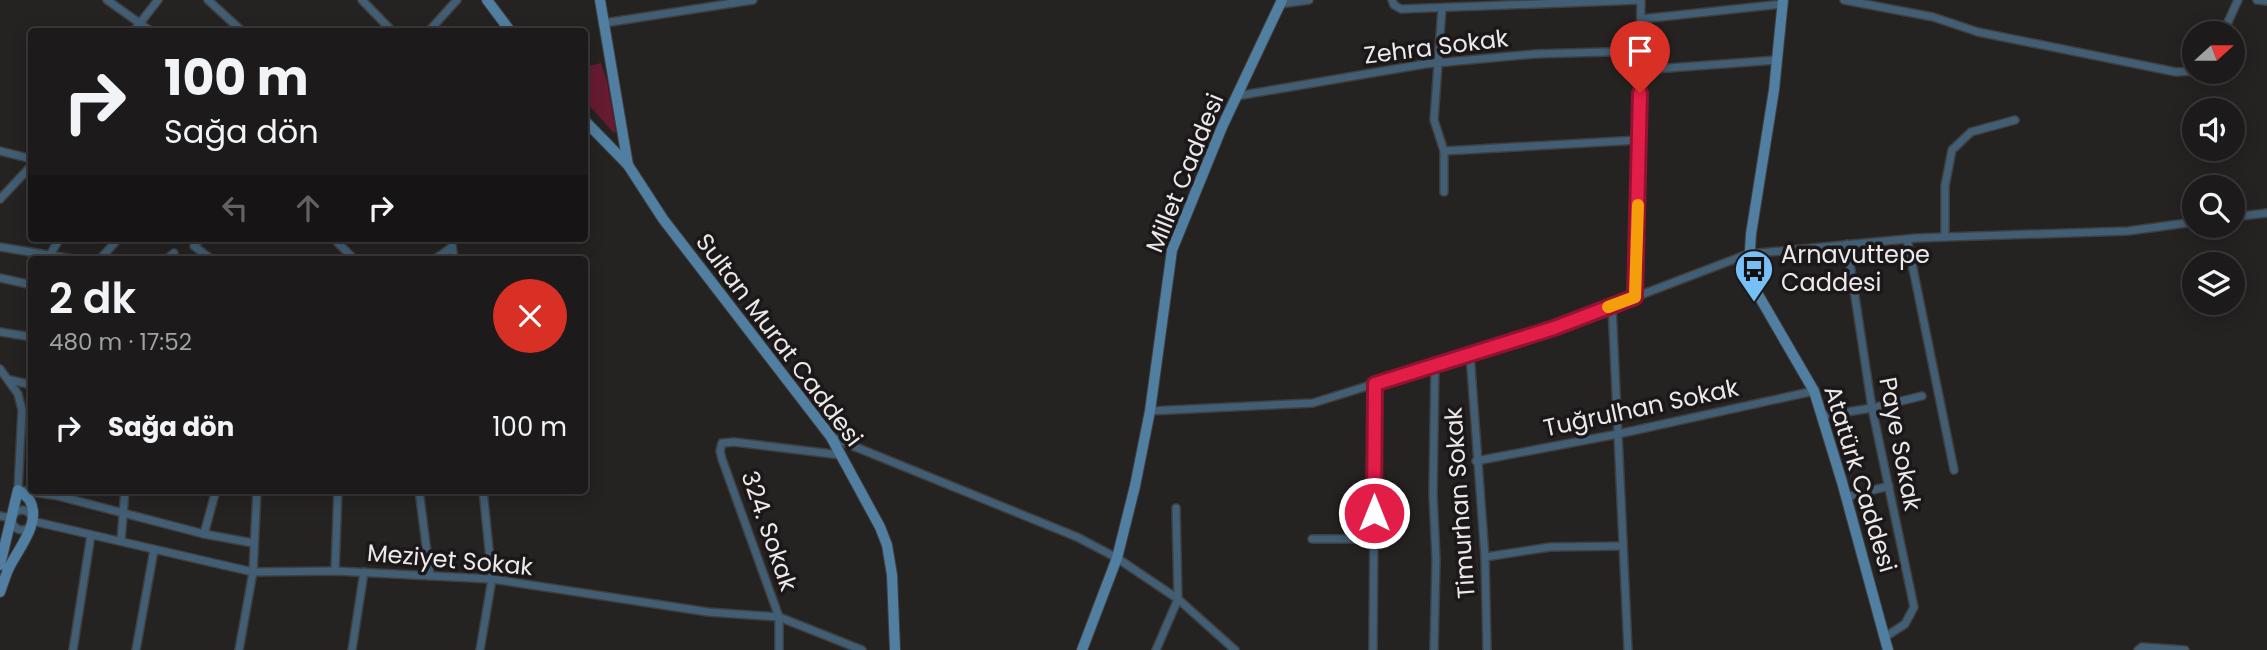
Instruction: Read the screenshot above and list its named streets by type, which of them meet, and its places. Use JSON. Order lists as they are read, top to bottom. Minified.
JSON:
{"streets":{"street":["Zehra Sokak","Millet Caddesi","Sultan Murat Caddesi","Tuğrulhan Sokak","Paye Sokak","Atatürk Caddesi","Timurhan Sokak","324. Sokak","Meziyet Sokak"]},"crossings":[["Zehra Sokak","Millet Caddesi"],["Sultan Murat Caddesi","324. Sokak"],["Tuğrulhan Sokak","Atatürk Caddesi"],["Tuğrulhan Sokak","Timurhan Sokak"],["Paye Sokak","Atatürk Caddesi"],["324. Sokak","Meziyet Sokak"]],"places":{"bus stop":["Arnavuttepe Caddesi"]},"north":"right","page":{"turn":["100 m","Sağa dön"],"heading":["2 dk","480 m · 17:52"],"list":[{"name":"Sağa dön","value":"100 m"}]}}
